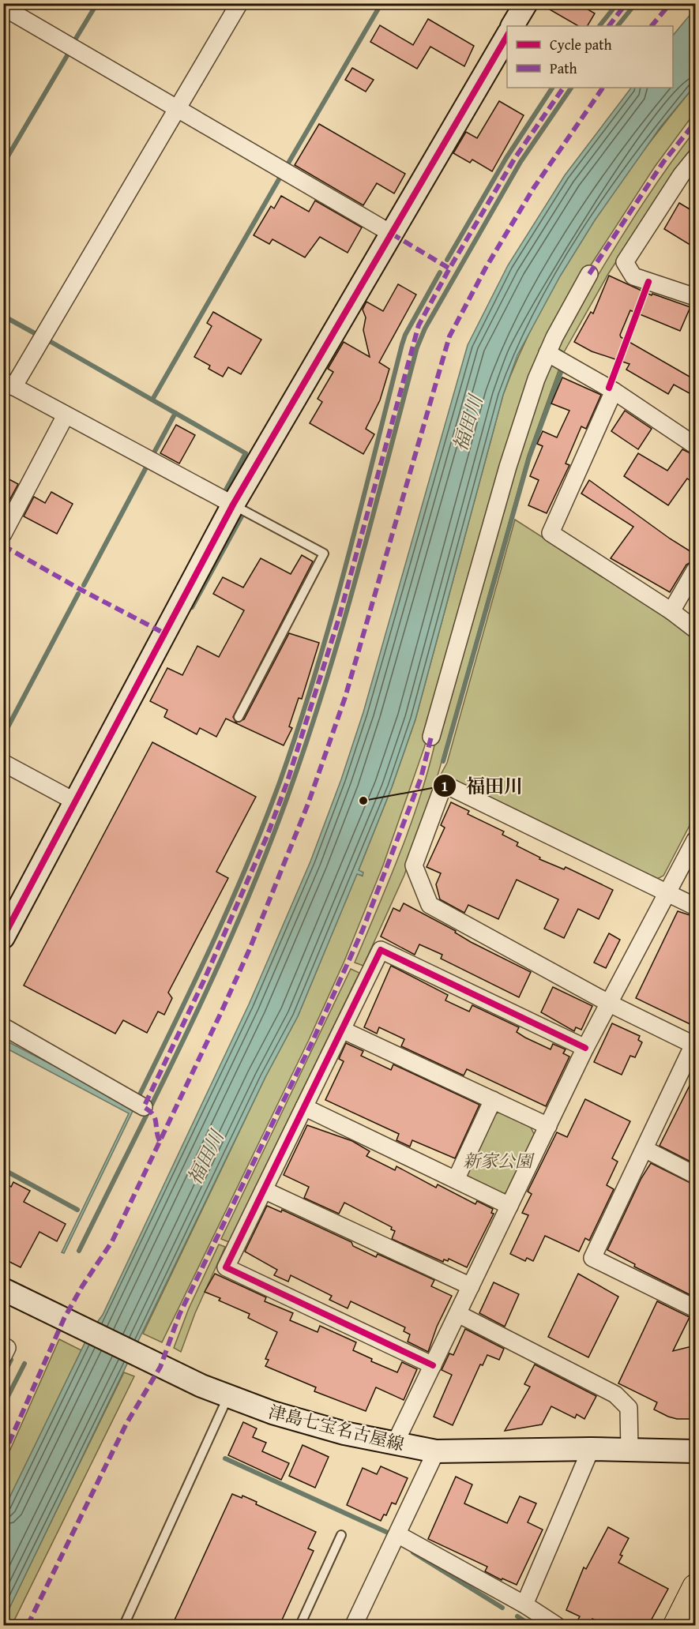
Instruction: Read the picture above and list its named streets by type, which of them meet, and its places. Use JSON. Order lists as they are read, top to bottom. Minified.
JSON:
{"streets":{"street":["津島七宝名古屋線"]},"water":["福田川"],"parks":["新家公園"],"places":["福田川"],"legend":["Cycle path","Path"]}
